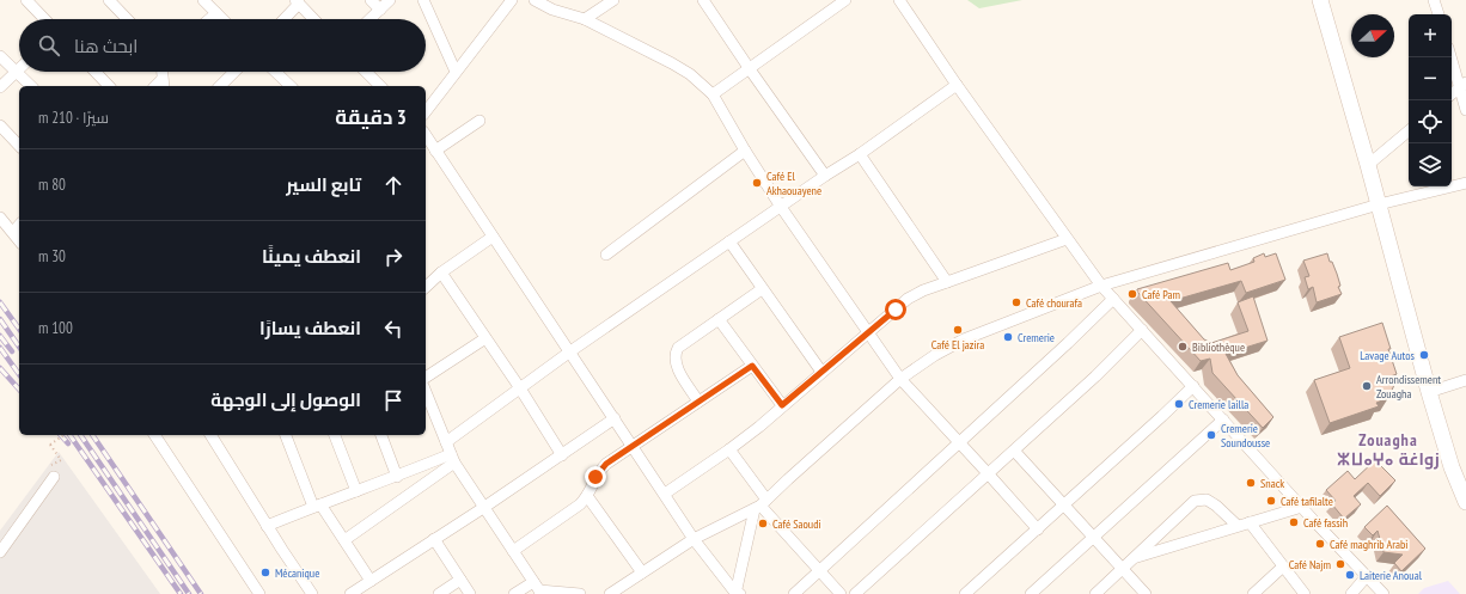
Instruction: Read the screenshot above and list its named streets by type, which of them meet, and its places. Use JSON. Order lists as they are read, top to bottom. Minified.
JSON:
{"districts":["Zouagha ⵣⵡⴰⵖⴰ زواغة"],"places":["Café El Akhaouayene","Café Pam","Café chourafa","Café El jazira","Cremerie","Bibliothèque","Lavage Autos","Arrondissement Zouagha","Cremerie lailla","Cremerie Soundousse","Snack","Café tafilalte","Café fassih","Café Saoudi","Café maghrib Arabi","Café Najm","Mécanique","Laiterie Anoual"],"north":"right","page":{"map_buttons":["+","−"],"search":"ابحث هنا","heading":["3 دقيقة","سيرًا · 210 m"],"list":[["تابع السير","80 m"],["انعطف يمينًا","30 m"],["انعطف يسارًا","100 m"],"الوصول إلى الوجهة"]}}
